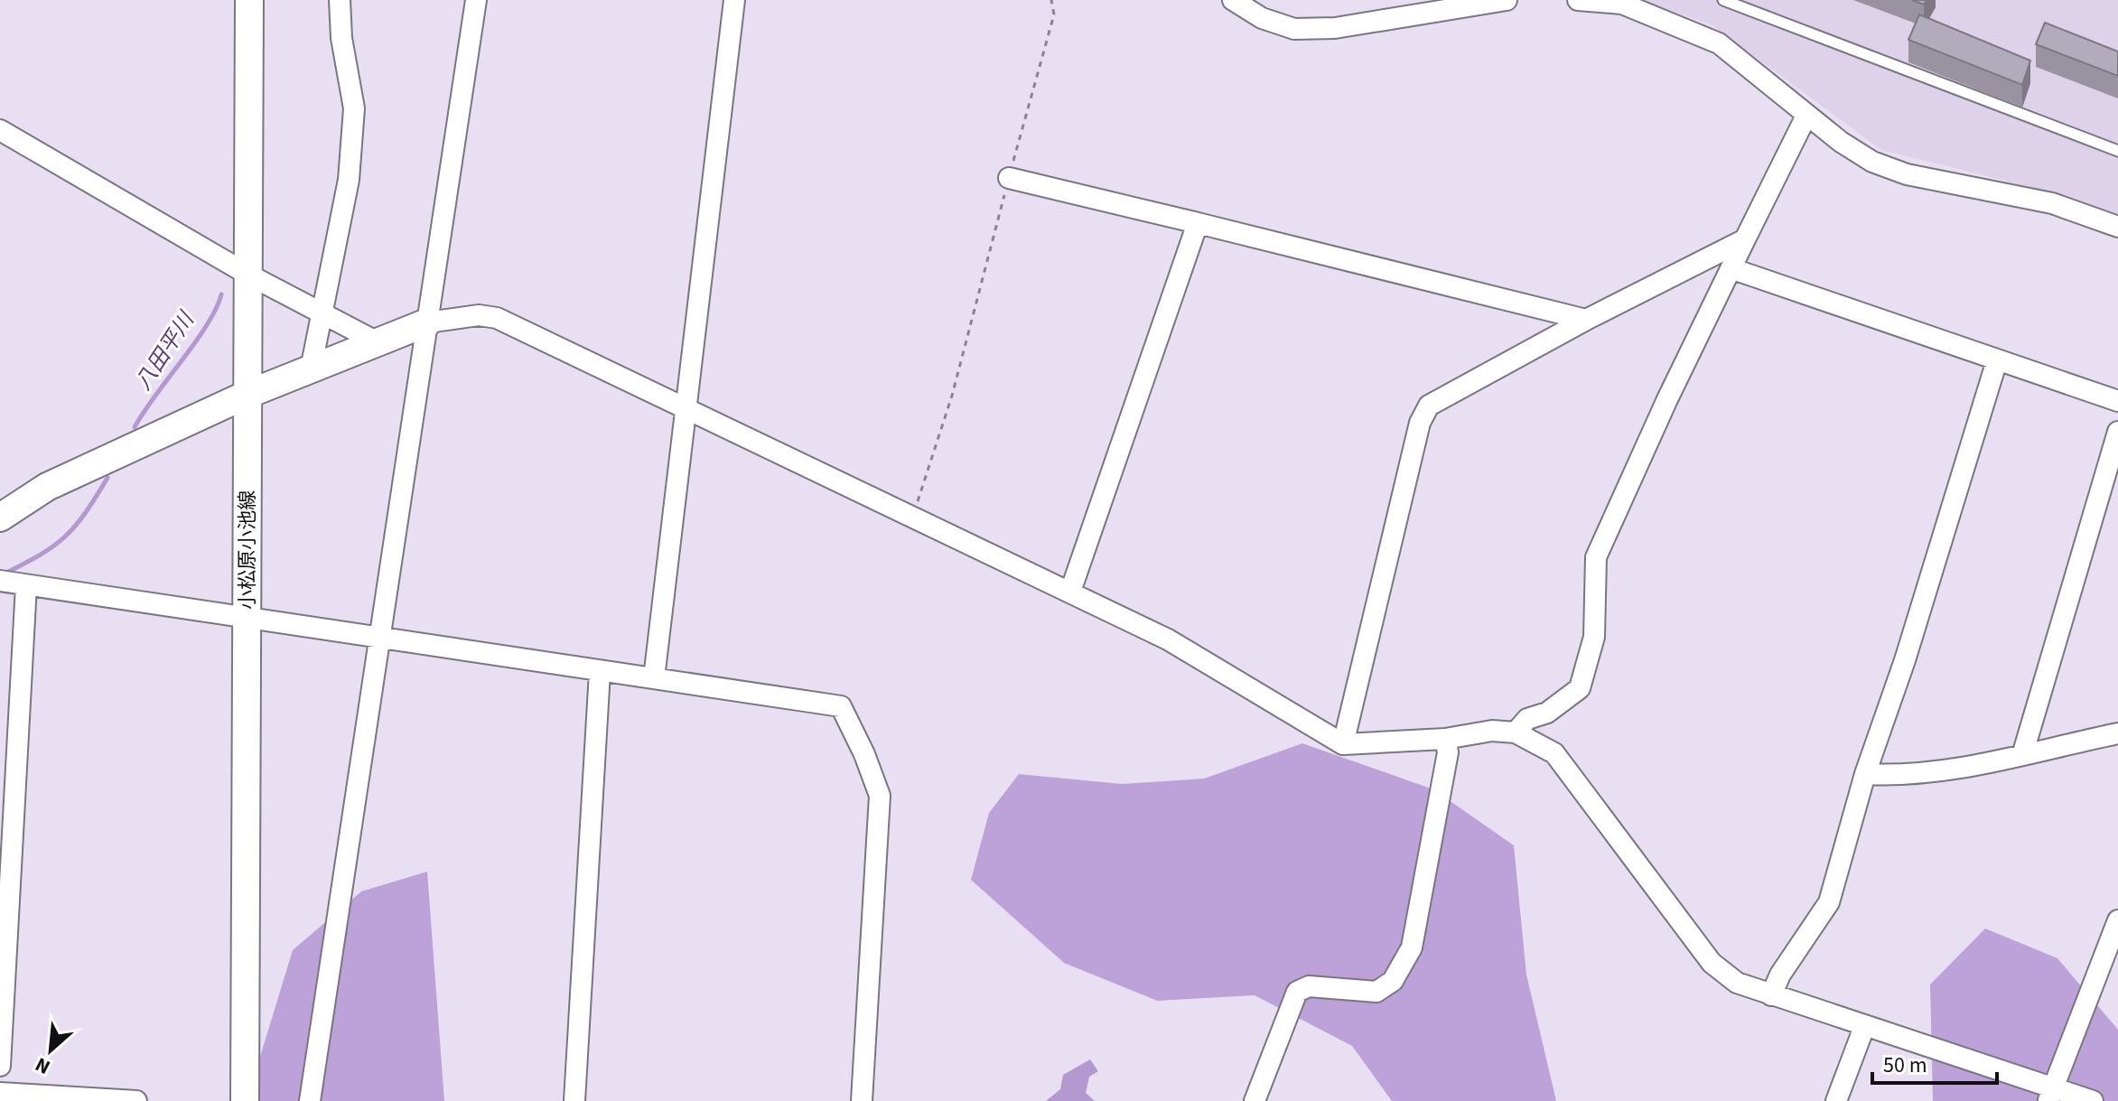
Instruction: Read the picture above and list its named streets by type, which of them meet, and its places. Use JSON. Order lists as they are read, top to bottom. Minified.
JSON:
{"streets":{"main road":["小松原小池線"]},"water":["八田平川"],"scale_bar":"50 m","north":"bottom left"}
